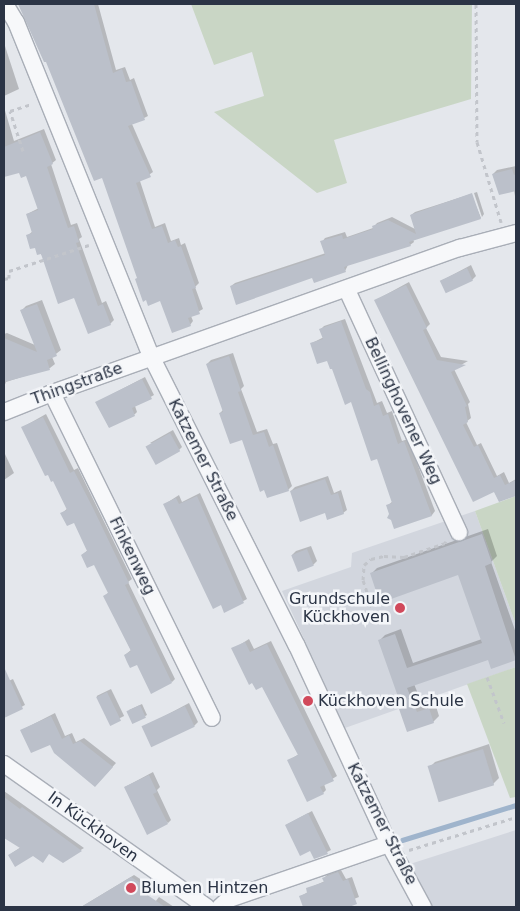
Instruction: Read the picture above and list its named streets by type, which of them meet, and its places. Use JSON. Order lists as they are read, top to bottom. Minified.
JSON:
{"streets":{"street":["Thingstraße","Bellinghovener Weg","Katzemer Straße","Finkenweg","In Kückhoven"]},"crossings":[["Thingstraße","Katzemer Straße"],["Thingstraße","Finkenweg"]],"places":["Grundschule Kückhoven","Kückhoven Schule","Blumen Hintzen"]}
